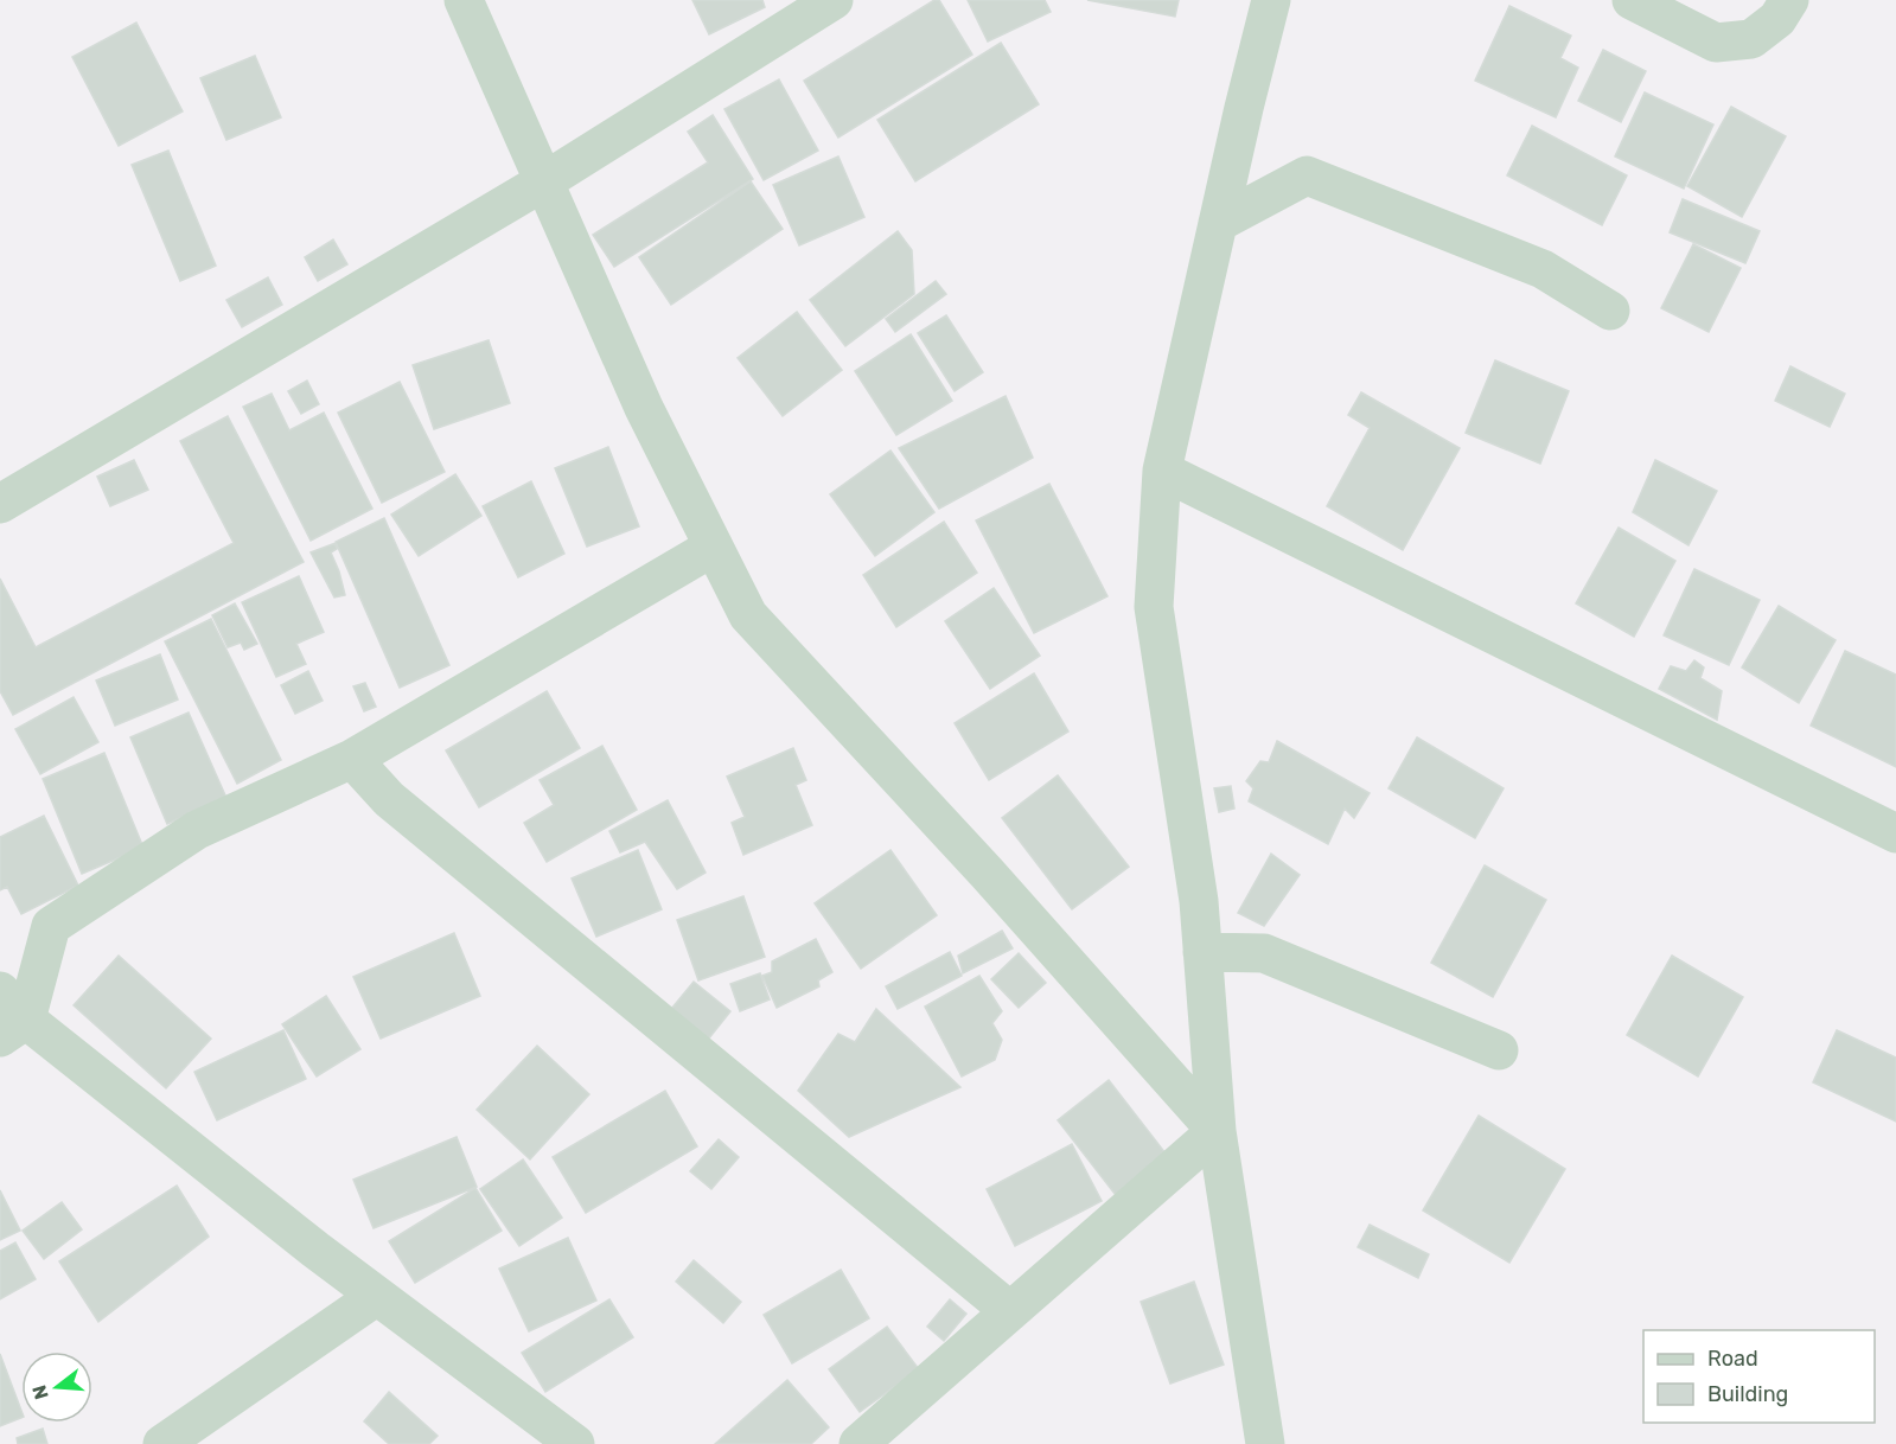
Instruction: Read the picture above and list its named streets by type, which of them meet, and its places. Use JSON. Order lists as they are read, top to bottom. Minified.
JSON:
{"legend":["Road","Building"],"north":"left"}
